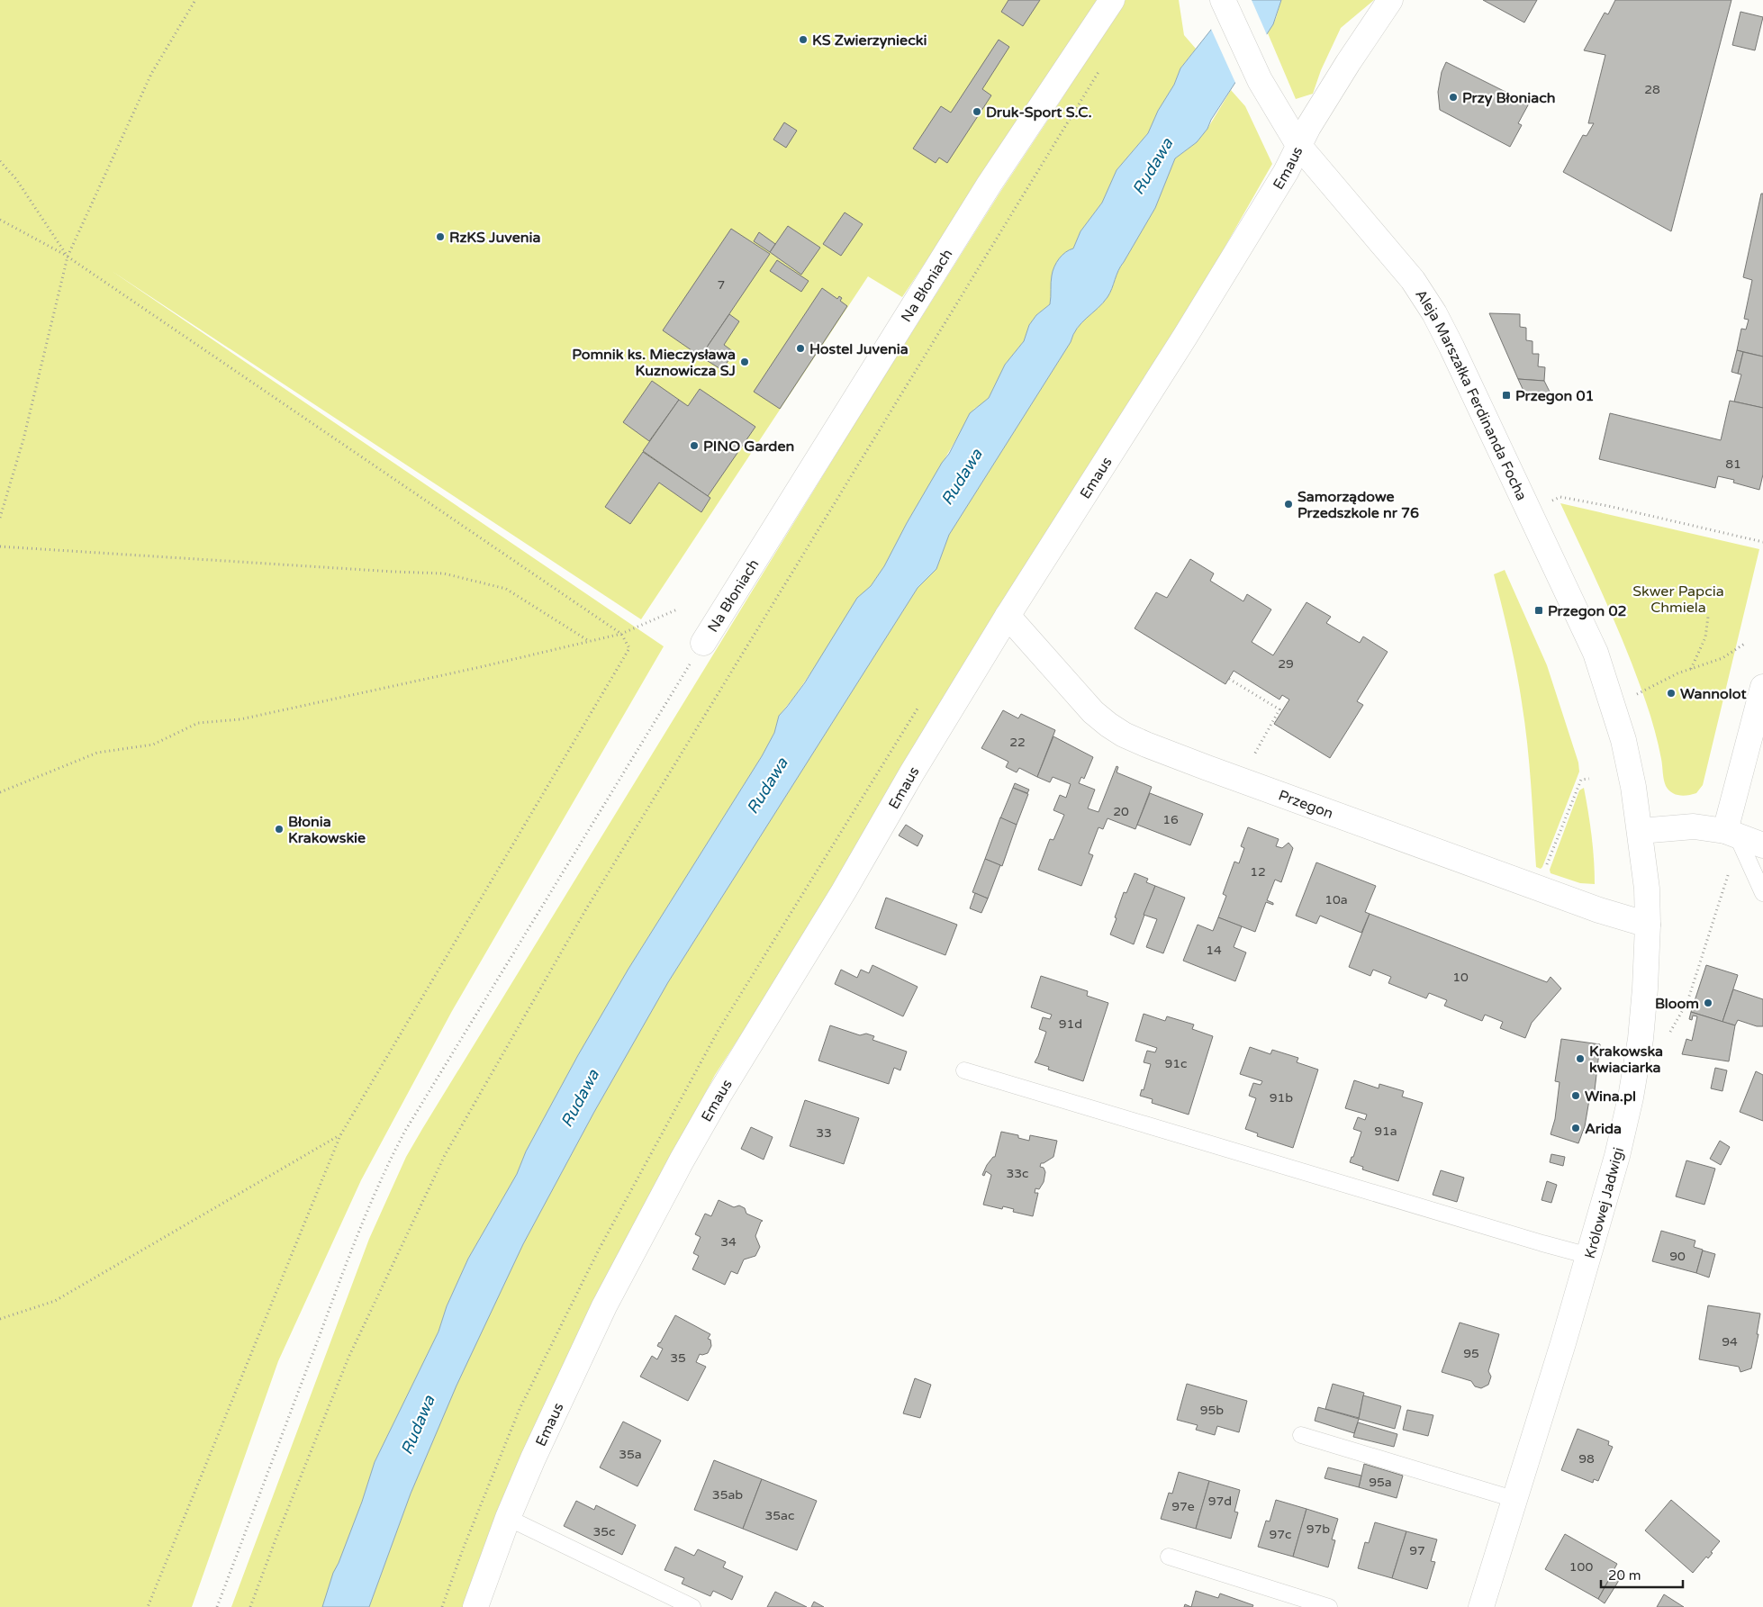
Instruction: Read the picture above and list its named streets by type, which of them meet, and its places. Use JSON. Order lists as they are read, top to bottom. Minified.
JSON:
{"streets":{"street":["Emaus","Na Błoniach","Aleja Marszałka Ferdinanda Focha","Przegon","Królowej Jadwigi"]},"crossings":[["Emaus","Aleja Marszałka Ferdinanda Focha"],["Emaus","Przegon"],["Aleja Marszałka Ferdinanda Focha","Królowej Jadwigi"],["Przegon","Królowej Jadwigi"]],"water":["Rudawa"],"parks":["Skwer Papcia Chmiela"],"places":{"other":["KS Zwierzyniecki","Przy Błoniach","Druk-Sport S.C.","RzKS Juvenia","Hostel Juvenia","Pomnik ks. Mieczysława Kuznowicza SJ","PINO Garden","Samorządowe Przedszkole nr 76","Wannolot","Błonia Krakowskie","Bloom","Krakowska kwiaciarka","Wina.pl","Arida"],"transit":["Przegon 01","Przegon 02"]},"house_numbers":["28","7","81","29","22","20","16","12","10a","14","10","91d","91c","91b","91a","33","33c","34","90","94","95","35","95b","35a","98","95a","35ab","97d","97e","35ac","97b","35c","97c","97","100"],"scale_bar":"20 m"}
